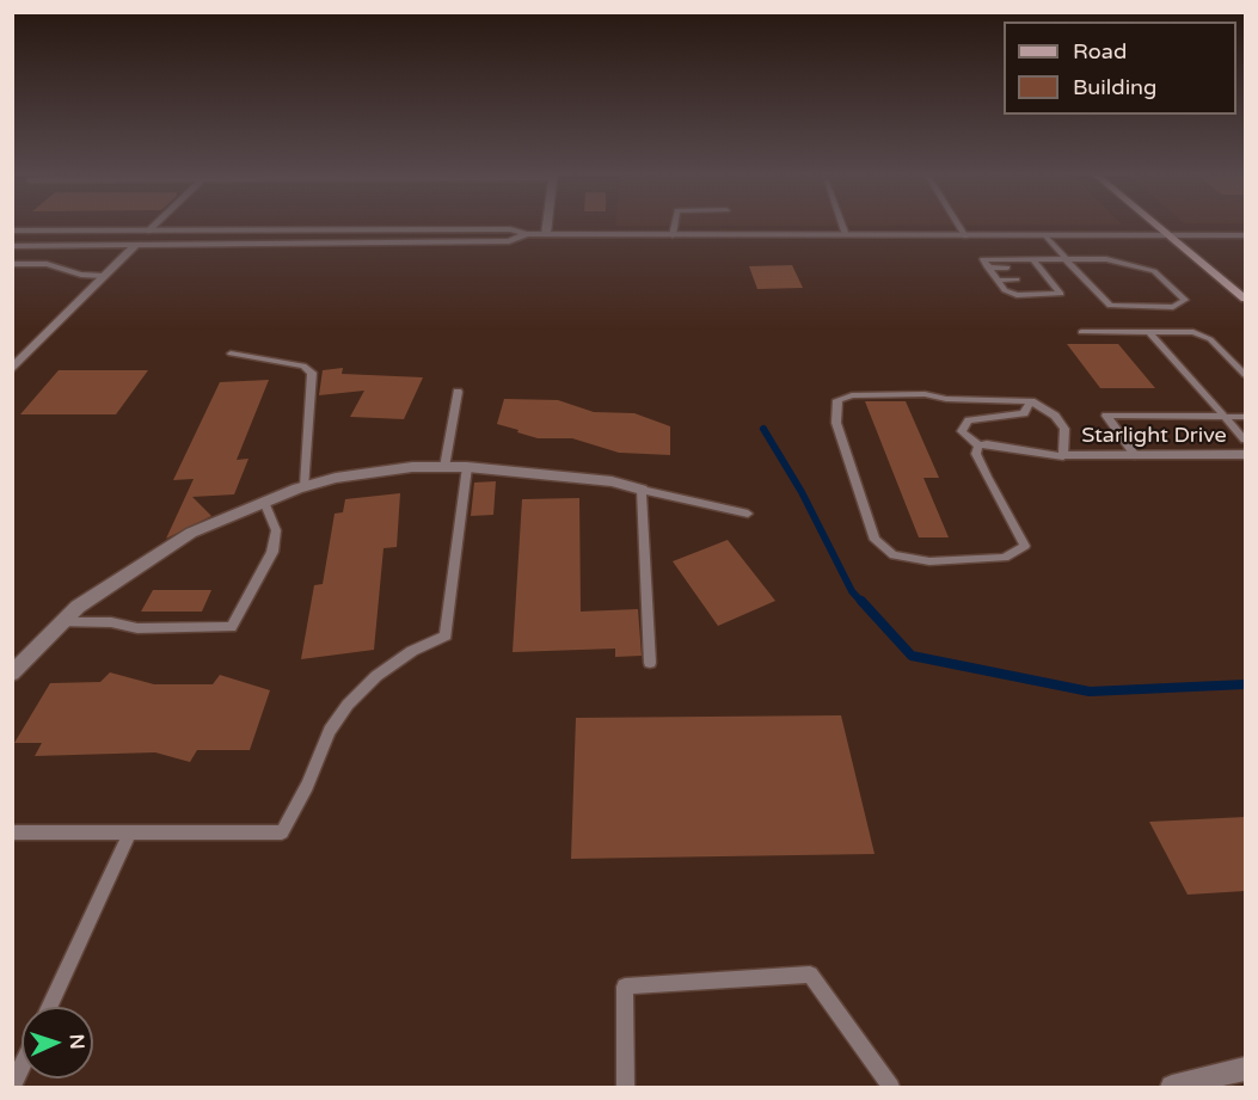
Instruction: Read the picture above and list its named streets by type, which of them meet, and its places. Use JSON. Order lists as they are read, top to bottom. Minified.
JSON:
{"streets":{"street":["Starlight Drive"]},"legend":["Road","Building"],"north":"right"}
